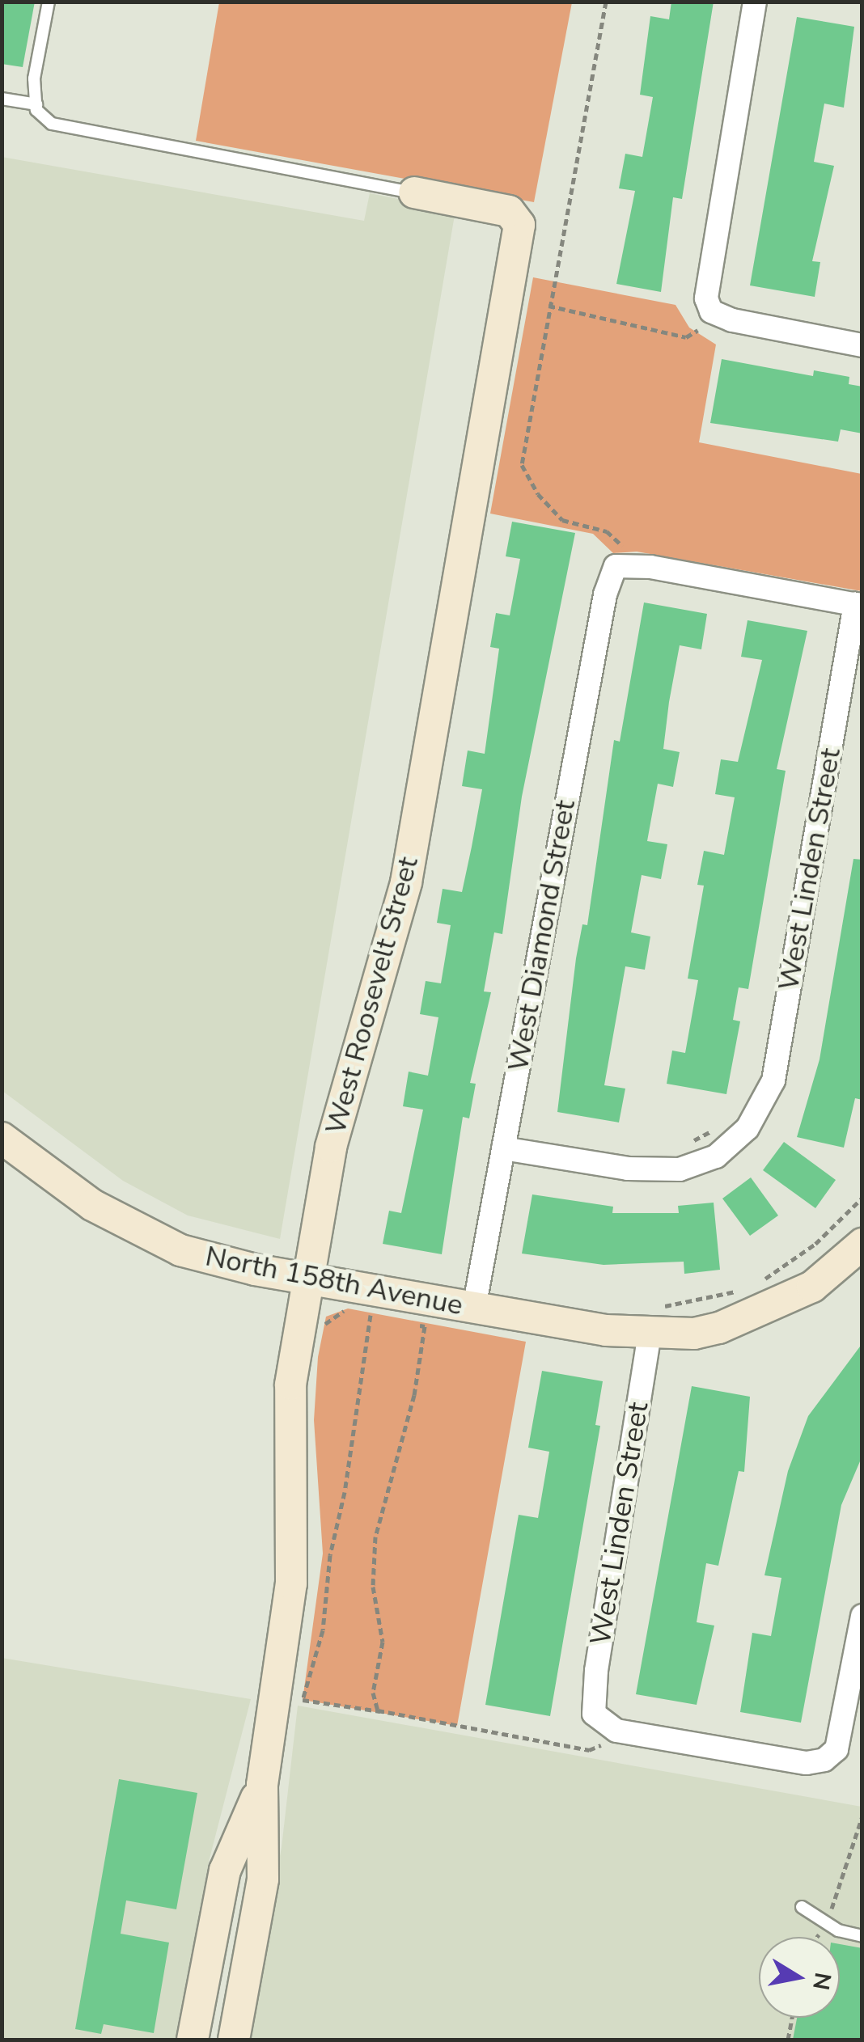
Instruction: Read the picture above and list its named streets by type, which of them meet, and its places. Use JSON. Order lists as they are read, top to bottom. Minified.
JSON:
{"streets":{"street":["West Linden Street","West Diamond Street","West Roosevelt Street","North 158th Avenue"]},"crossings":[["West Linden Street","North 158th Avenue"],["West Diamond Street","North 158th Avenue"],["West Roosevelt Street","North 158th Avenue"]],"north":"right"}
